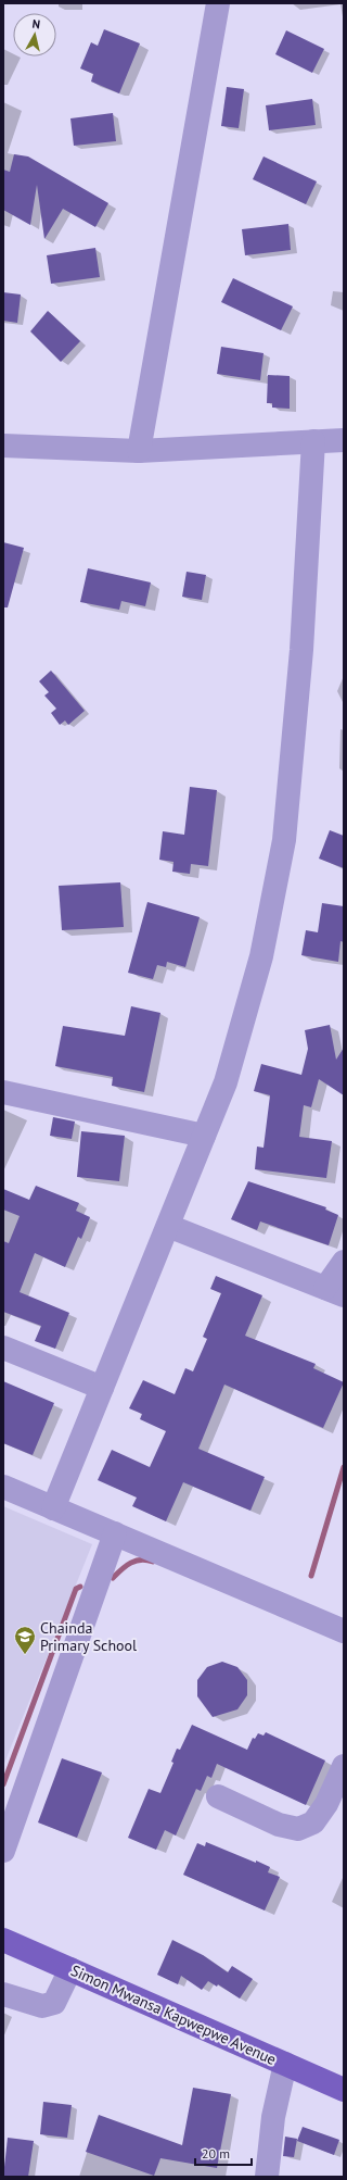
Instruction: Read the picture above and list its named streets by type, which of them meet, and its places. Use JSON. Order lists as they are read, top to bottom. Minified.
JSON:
{"streets":{"main road":["Simon Mwansa Kapwepwe Avenue"]},"places":{"school or university":["Chainda Primary School"]},"scale_bar":"20 m","north":"top"}
